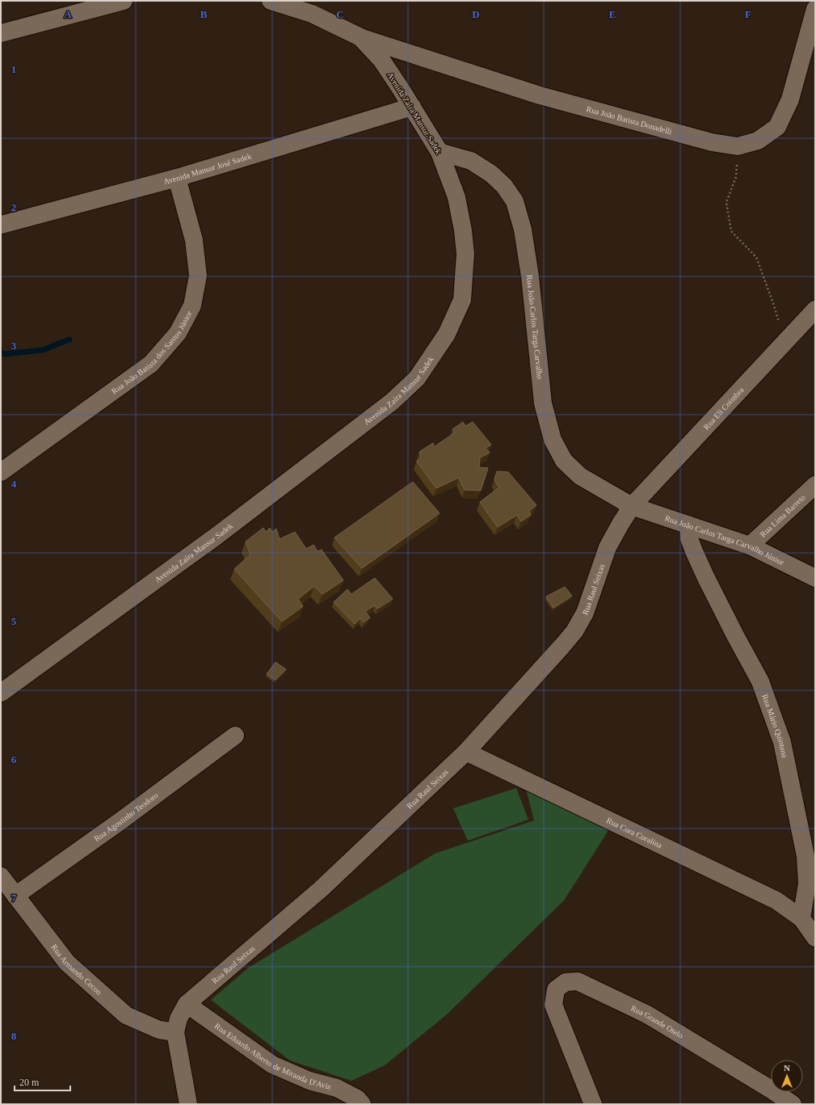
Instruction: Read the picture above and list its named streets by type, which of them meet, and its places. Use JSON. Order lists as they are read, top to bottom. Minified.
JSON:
{"streets":{"street":["Avenida Zaíra Mansur Sadek","Rua João Batista Donadelli","Avenida Mansur José Sadek","Rua João Carlos Targa Carvalho","Rua João Batista dos Santos Júnior","Rua Eli Coimbra","Rua Lima Barreto","Rua João Carlos Targa Carvalho Júnior","Rua Raul Seixas","Rua Mário Quintana","Rua Agostinho Teodoro","Rua Cora Coralina","Rua Armando Cecon","Rua Grande Otelo","Rua Eduardo Alberto de Miranda D'Aviz"]},"crossings":[["Avenida Zaíra Mansur Sadek","Rua João Batista Donadelli"],["Avenida Zaíra Mansur Sadek","Avenida Mansur José Sadek"],["Avenida Zaíra Mansur Sadek","Rua João Carlos Targa Carvalho"],["Avenida Mansur José Sadek","Rua João Batista dos Santos Júnior"],["Rua João Carlos Targa Carvalho","Rua Eli Coimbra"],["Rua João Carlos Targa Carvalho","Rua João Carlos Targa Carvalho Júnior"],["Rua João Carlos Targa Carvalho","Rua Raul Seixas"],["Rua Eli Coimbra","Rua João Carlos Targa Carvalho Júnior"],["Rua Eli Coimbra","Rua Raul Seixas"],["Rua Lima Barreto","Rua João Carlos Targa Carvalho Júnior"],["Rua João Carlos Targa Carvalho Júnior","Rua Raul Seixas"],["Rua João Carlos Targa Carvalho Júnior","Rua Mário Quintana"],["Rua Raul Seixas","Rua Cora Coralina"],["Rua Raul Seixas","Rua Armando Cecon"],["Rua Raul Seixas","Rua Eduardo Alberto de Miranda D'Aviz"],["Rua Mário Quintana","Rua Cora Coralina"],["Rua Agostinho Teodoro","Rua Armando Cecon"]],"scale_bar":"20 m","north":"top","grid":{"columns":["A","B","C","D","E","F"],"rows":["1","2","3","4","5","6","7","8"]}}
